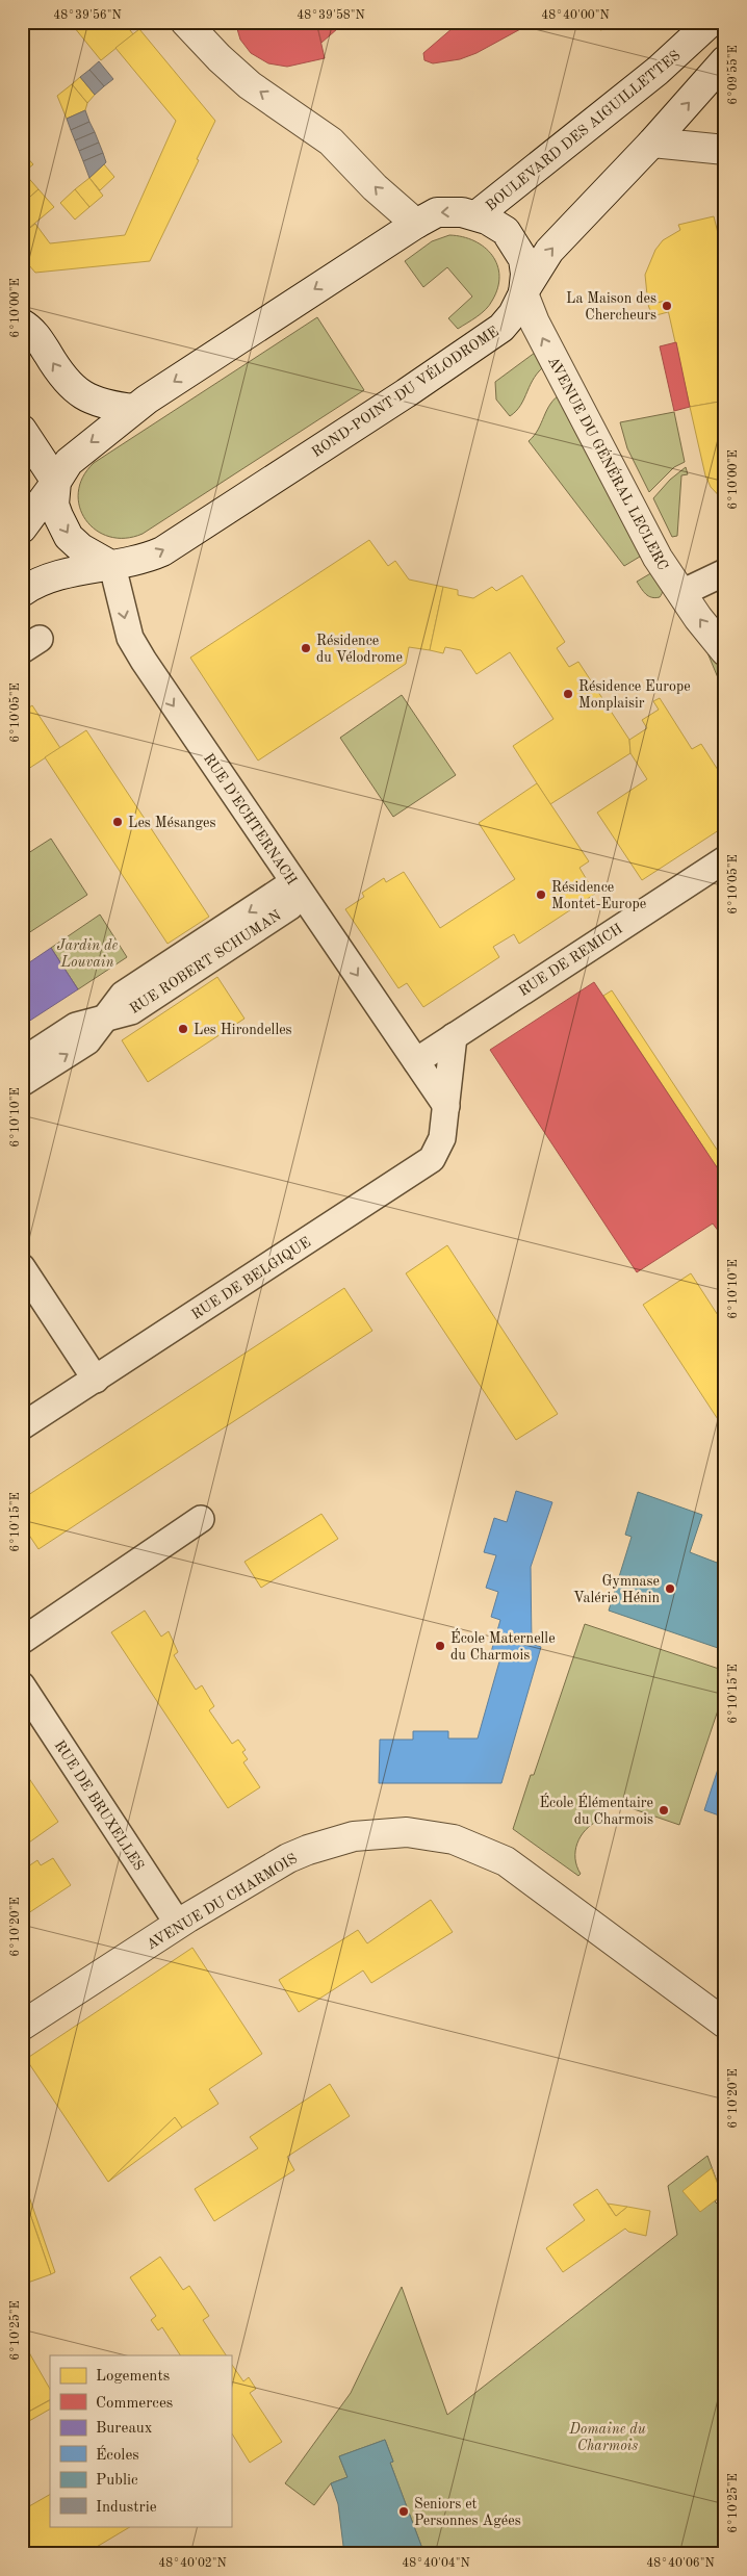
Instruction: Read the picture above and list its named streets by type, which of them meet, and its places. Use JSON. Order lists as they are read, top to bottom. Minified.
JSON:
{"streets":{"main road":["BOULEVARD DES AIGUILLETTES","ROND-POINT DU VÉLODROME","AVENUE DU GÉNÉRAL LECLERC","AVENUE DU CHARMOIS"],"street":["RUE D'ECHTERNACH","RUE DE REMICH","RUE ROBERT SCHUMAN","RUE DE BELGIQUE","RUE DE BRUXELLES"]},"crossings":[["BOULEVARD DES AIGUILLETTES","ROND-POINT DU VÉLODROME"],["ROND-POINT DU VÉLODROME","AVENUE DU GÉNÉRAL LECLERC"],["ROND-POINT DU VÉLODROME","RUE D'ECHTERNACH"],["RUE D'ECHTERNACH","RUE DE REMICH"],["RUE D'ECHTERNACH","RUE ROBERT SCHUMAN"],["RUE DE REMICH","RUE DE BELGIQUE"],["RUE DE BRUXELLES","AVENUE DU CHARMOIS"]],"one_way":["AVENUE DU GÉNÉRAL LECLERC","RUE D'ECHTERNACH"],"parks":["Jardin de Louvain","Domaine du Charmois"],"places":["La Maison des Chercheurs","Résidence du Vélodrome","Résidence Europe Monplaisir","Les Mésanges","Résidence Montet-Europe","Les Hirondelles","Gymnase Valérie Hénin","École Maternelle du Charmois","École Élémentaire du Charmois","Seniors et Personnes Agées"],"legend":["Logements","Commerces","Bureaux","Écoles","Public","Industrie"],"coordinates":["48°39'56\"N","48°39'58\"N","48°40'00\"N","6°09'55\"E","6°10'00\"E","6°10'05\"E","6°10'10\"E","6°10'15\"E","6°10'20\"E","6°10'25\"E","48°40'02\"N","48°40'04\"N","48°40'06\"N"]}
